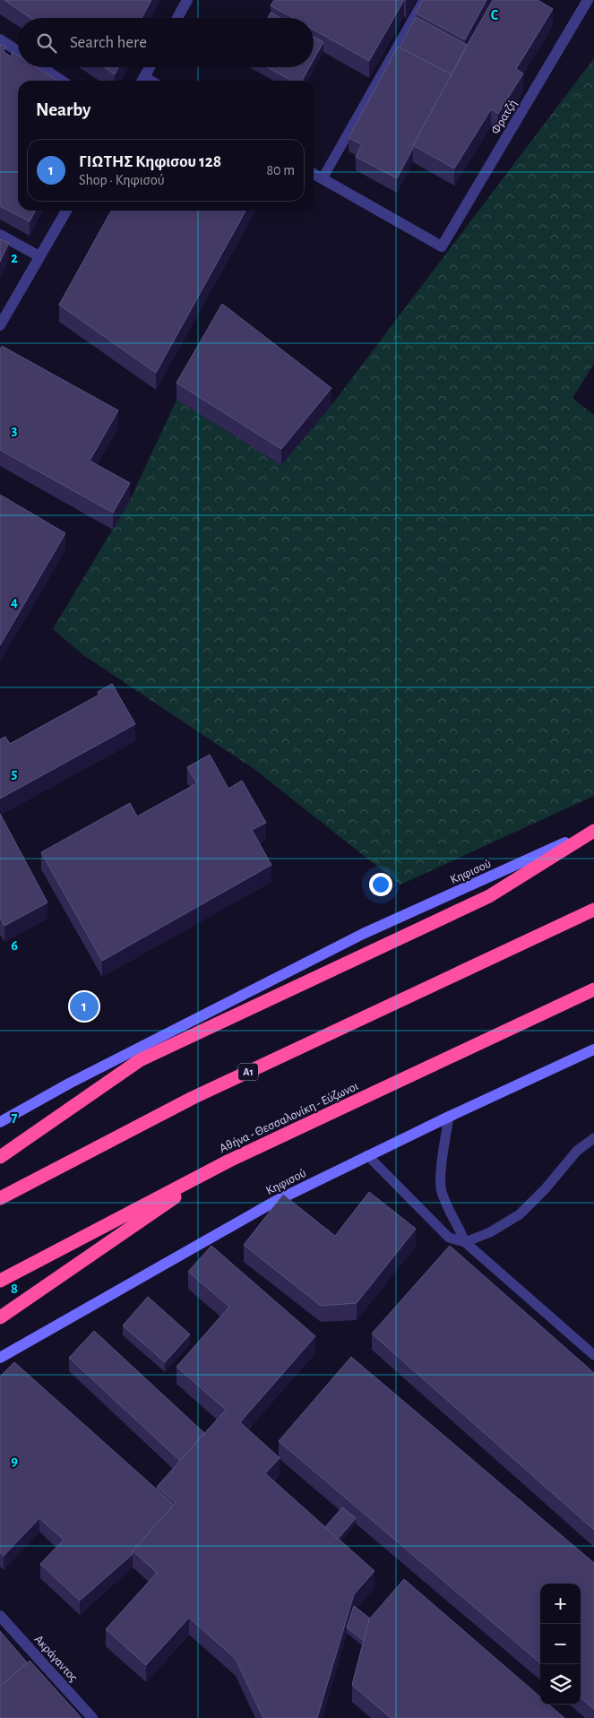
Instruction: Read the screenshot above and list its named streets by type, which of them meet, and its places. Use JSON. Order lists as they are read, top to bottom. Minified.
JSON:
{"streets":{"highway":["Α1","Αθήνα - Θεσσαλονίκη - Εύζωνοι"],"main road":["Κηφισού"],"street":["Φρατζή","Ακράγαντος"]},"page":{"search":"Search here","heading":"Nearby","list":[{"mark":"1","name":"ΓΙΩΤΗΣ Κηφισου 128","note":"Shop · Κηφισού","value":"80 m"}],"pins":"1","map_buttons":["+","−"]},"grid":{"columns":["C"],"rows":["2","3","4","5","6","7","8","9"]}}
